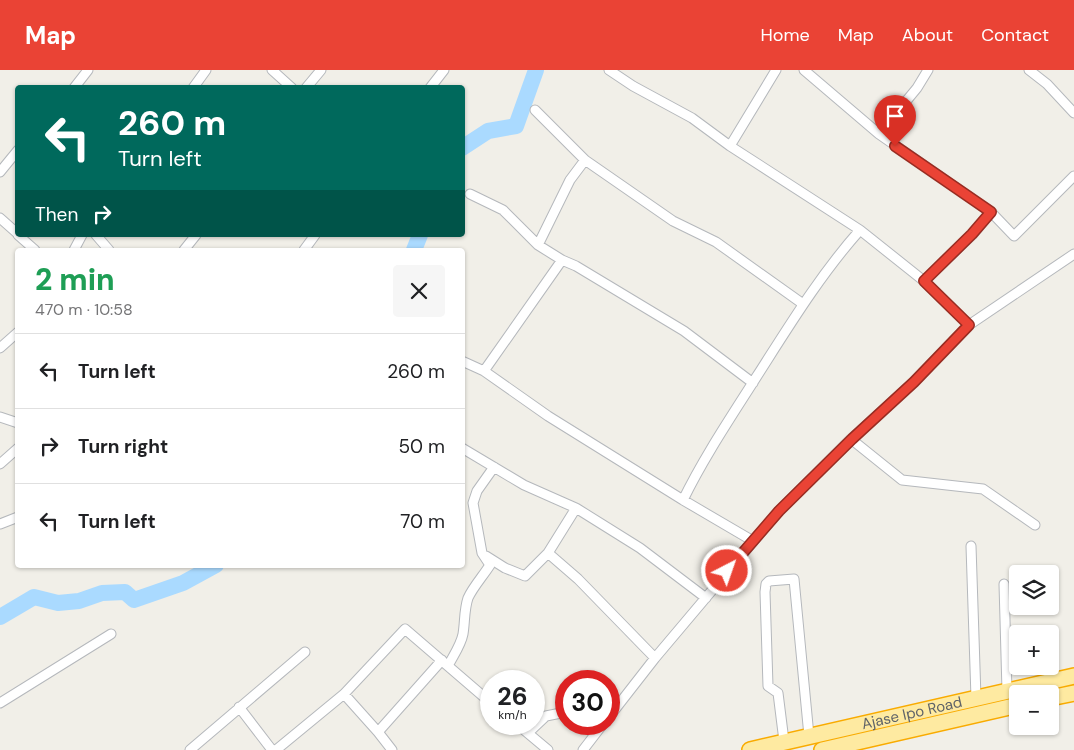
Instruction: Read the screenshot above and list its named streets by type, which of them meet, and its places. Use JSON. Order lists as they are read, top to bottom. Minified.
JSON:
{"streets":{"highway":["Ajase Ipo Road"]},"page":{"header":"Map","nav":["Home","Map","About","Contact"],"turn":["260 m","Turn left"],"then":"Then","heading":["2 min","470 m · 10:58"],"list":[{"name":"Turn left","value":"260 m"},{"name":"Turn right","value":"50 m"},{"name":"Turn left","value":"70 m"}],"map_buttons":["+","−"],"speed":"26 km/h","limit":"30"}}
